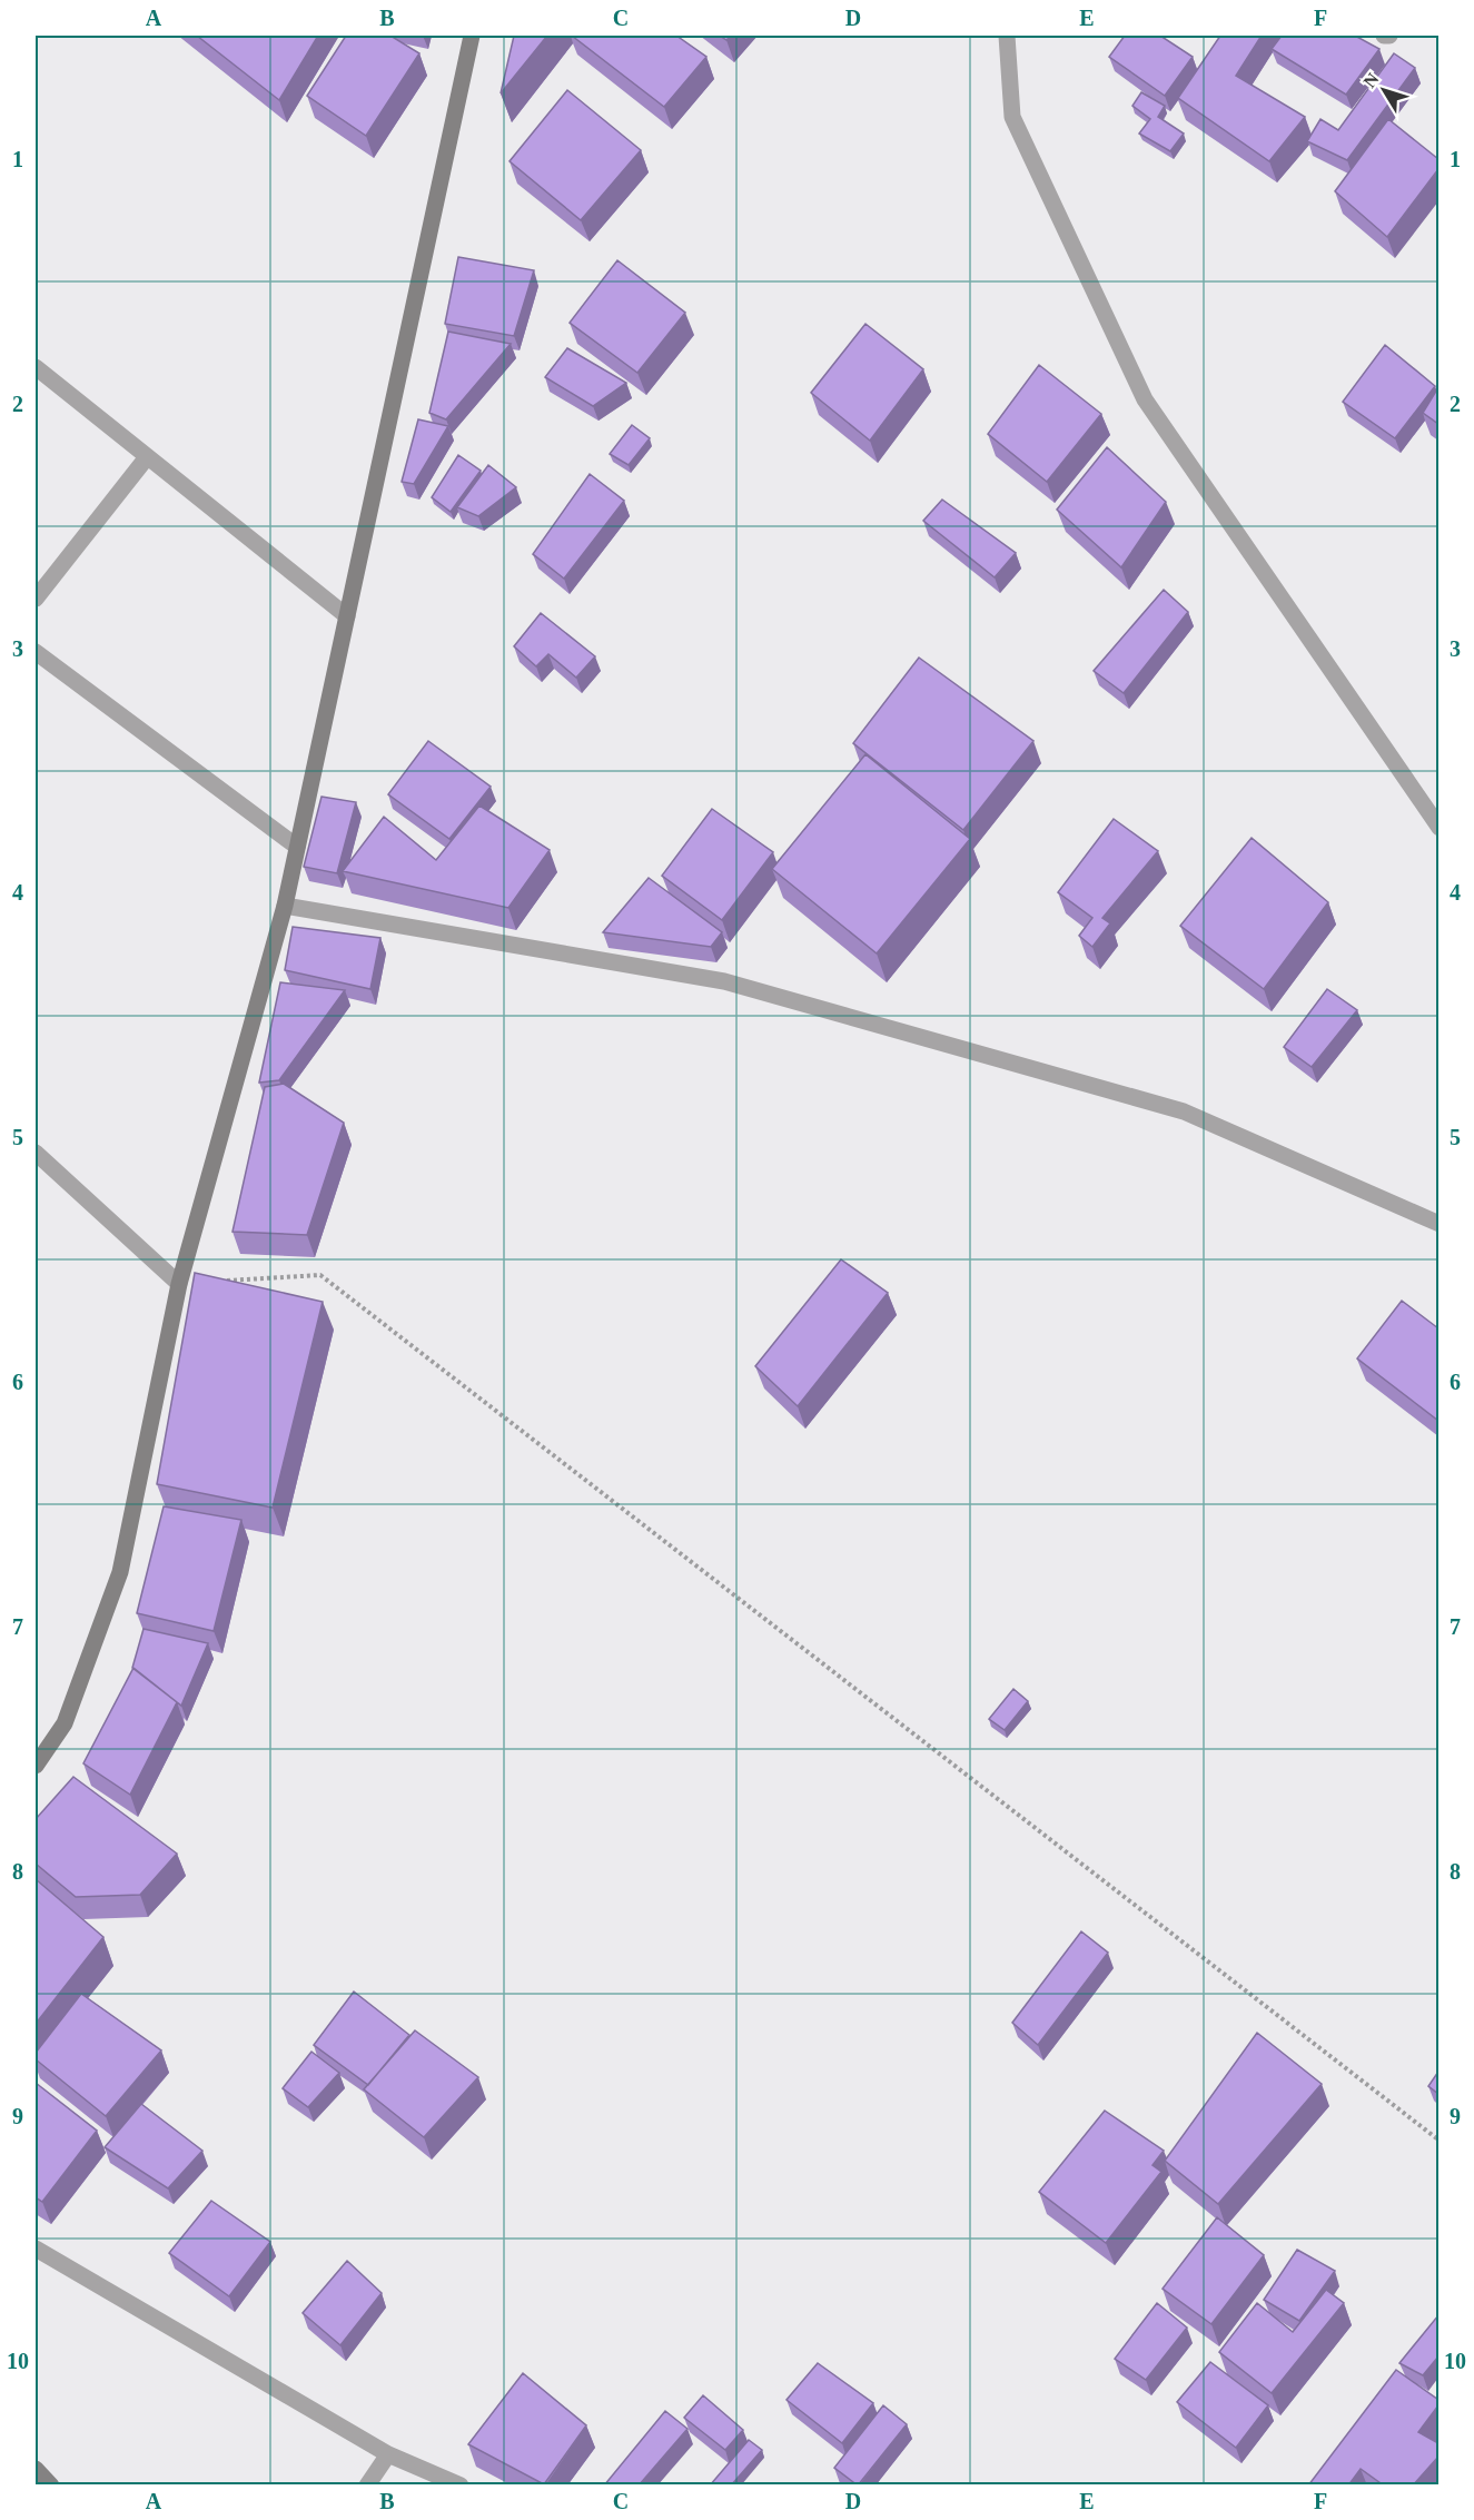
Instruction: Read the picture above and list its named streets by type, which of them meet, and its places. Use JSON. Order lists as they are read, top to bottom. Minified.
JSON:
{"north":"top left","grid":{"columns":["A","B","C","D","E","F"],"rows":["1","2","3","4","5","6","7","8","9","10"]}}
